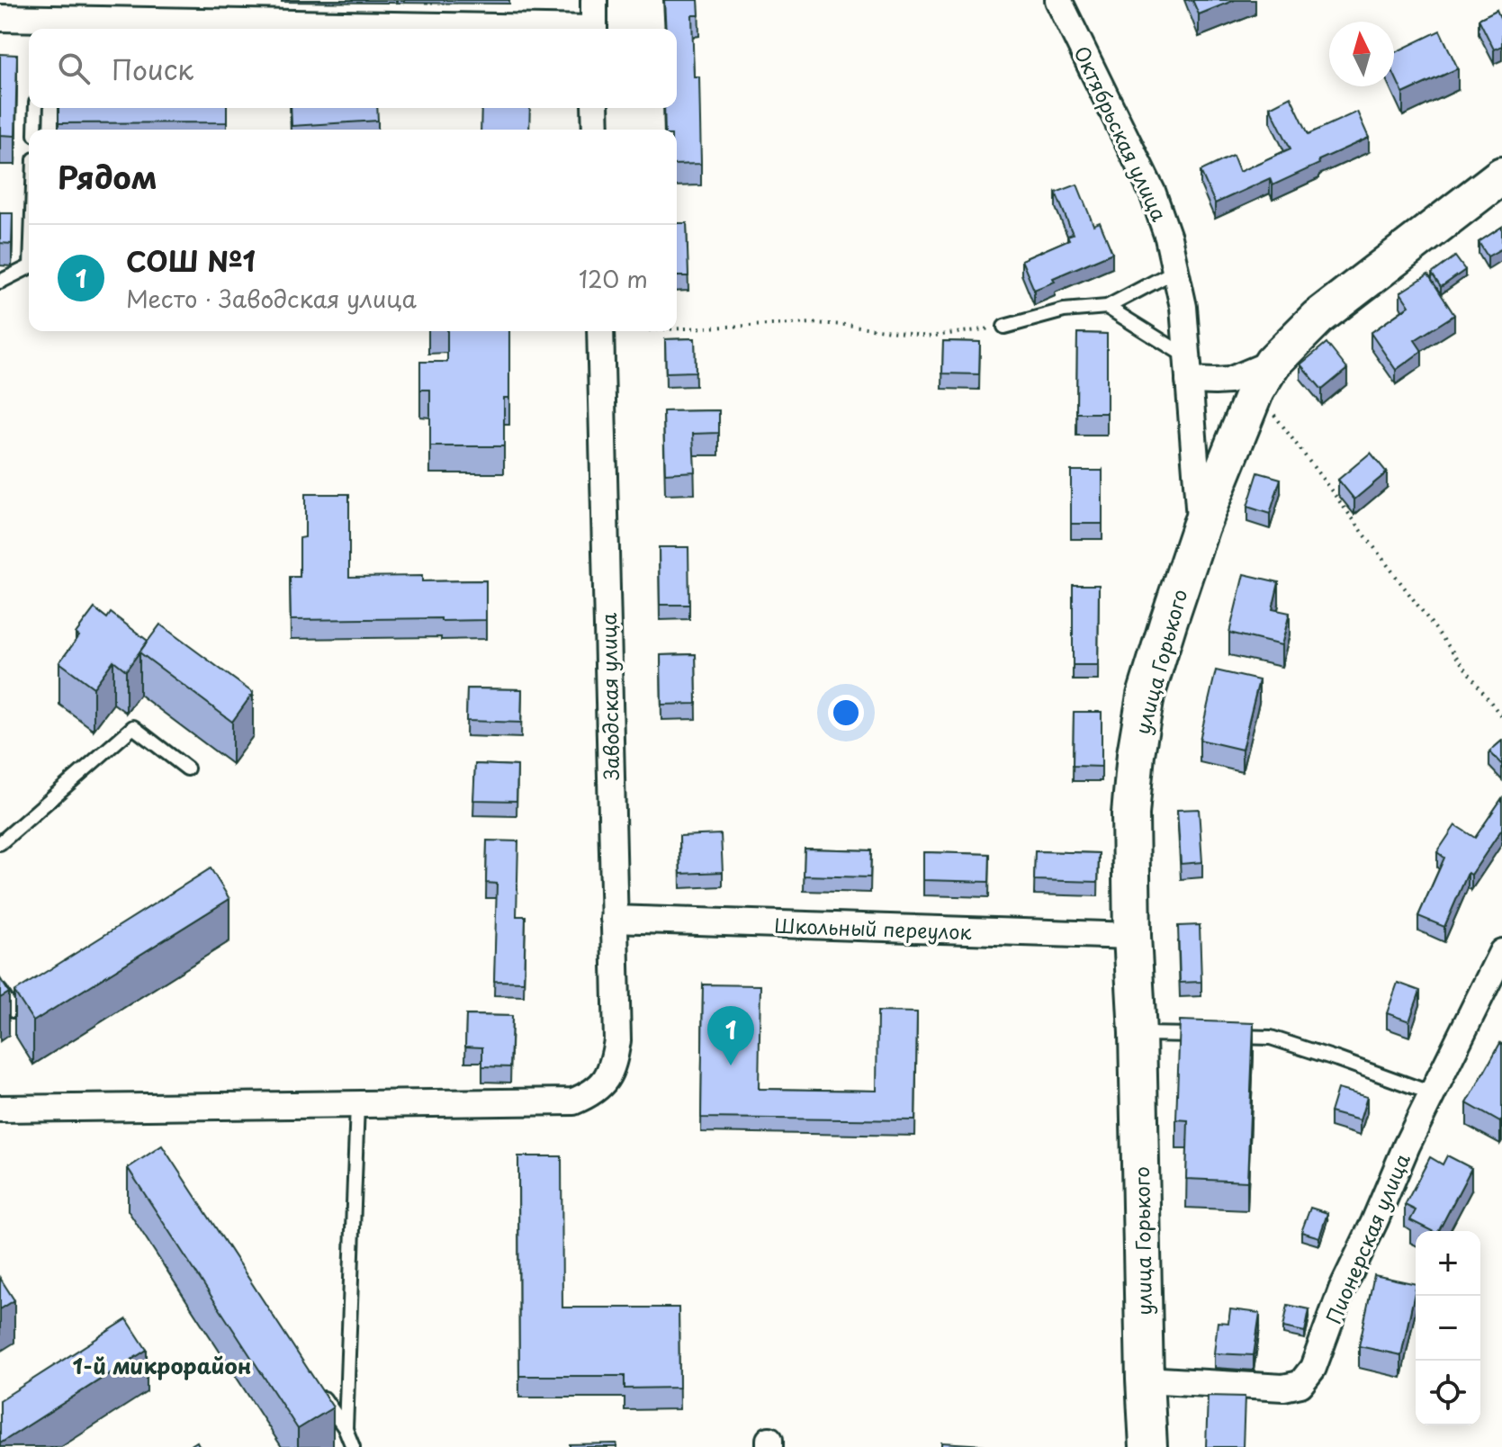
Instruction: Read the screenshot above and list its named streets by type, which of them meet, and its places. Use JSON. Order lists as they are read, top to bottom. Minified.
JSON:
{"streets":{"main road":["улица Горького"],"street":["Октябрьская улица","Заводская улица","Школьный переулок","Пионерская улица"]},"crossings":[["Октябрьская улица","улица Горького"],["улица Горького","Школьный переулок"],["улица Горького","Пионерская улица"],["Заводская улица","Школьный переулок"]],"districts":["1-й микрорайон"],"north":"top","page":{"search":"Поиск","heading":"Рядом","list":[{"mark":"1","name":"СОШ №1","note":"Место · Заводская улица","value":"120 m"}],"pins":"1","map_buttons":["+","−"]}}
